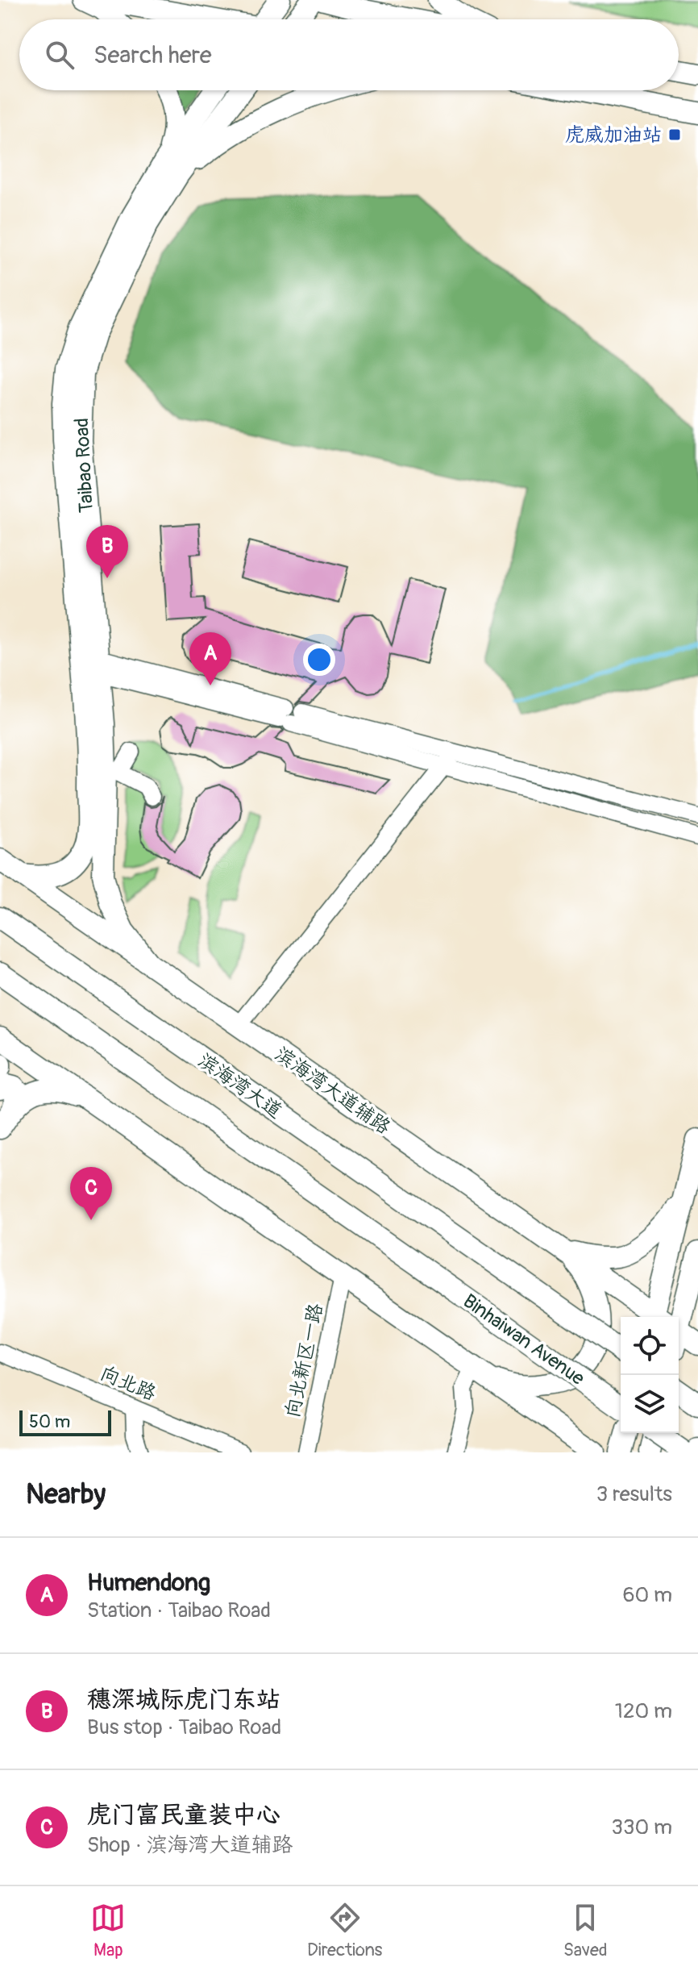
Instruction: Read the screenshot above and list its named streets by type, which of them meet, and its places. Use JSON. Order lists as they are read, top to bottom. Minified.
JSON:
{"streets":{"main road":["Taibao Road","滨海湾大道","滨海湾大道辅路","Binhaiwan Avenue"],"street":["向北新区一路","向北路"]},"crossings":[["Taibao Road","滨海湾大道辅路"]],"places":{"transit":["虎威加油站"]},"scale_bar":"50 m","page":{"search":"Search here","pins":["B","A","C"],"scale":"50 m","heading":["Nearby","3 results"],"list":[{"mark":"A","name":"Humendong","note":"Station · Taibao Road","value":"60 m"},{"mark":"B","name":"穗深城际虎门东站","note":"Bus stop · Taibao Road","value":"120 m"},{"mark":"C","name":"虎门富民童装中心","note":"Shop · 滨海湾大道辅路","value":"330 m"}],"nav":["Map","Directions","Saved"]}}
